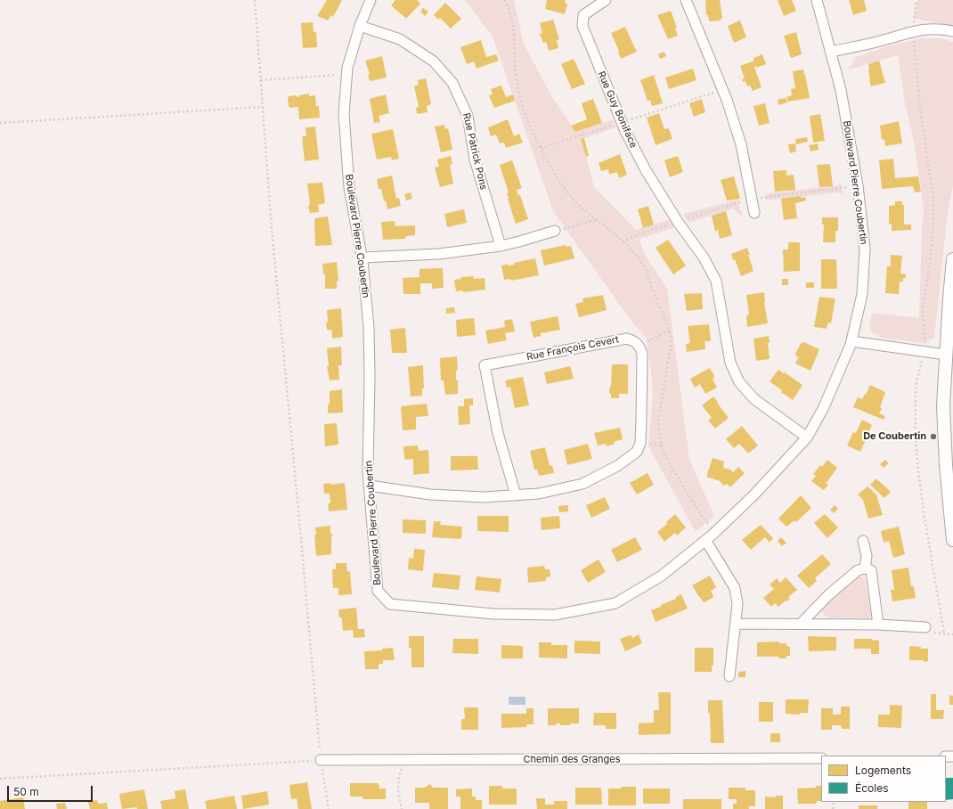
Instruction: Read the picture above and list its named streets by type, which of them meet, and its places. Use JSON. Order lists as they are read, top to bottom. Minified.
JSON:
{"streets":{"street":["Rue Guy Boniface","Rue Patrick Pons","Boulevard Pierre Coubertin","Rue François Cevert","Chemin des Granges"]},"crossings":[["Rue Patrick Pons","Boulevard Pierre Coubertin"]],"places":["De Coubertin"],"legend":["Logements","Écoles"],"scale_bar":"50 m"}
